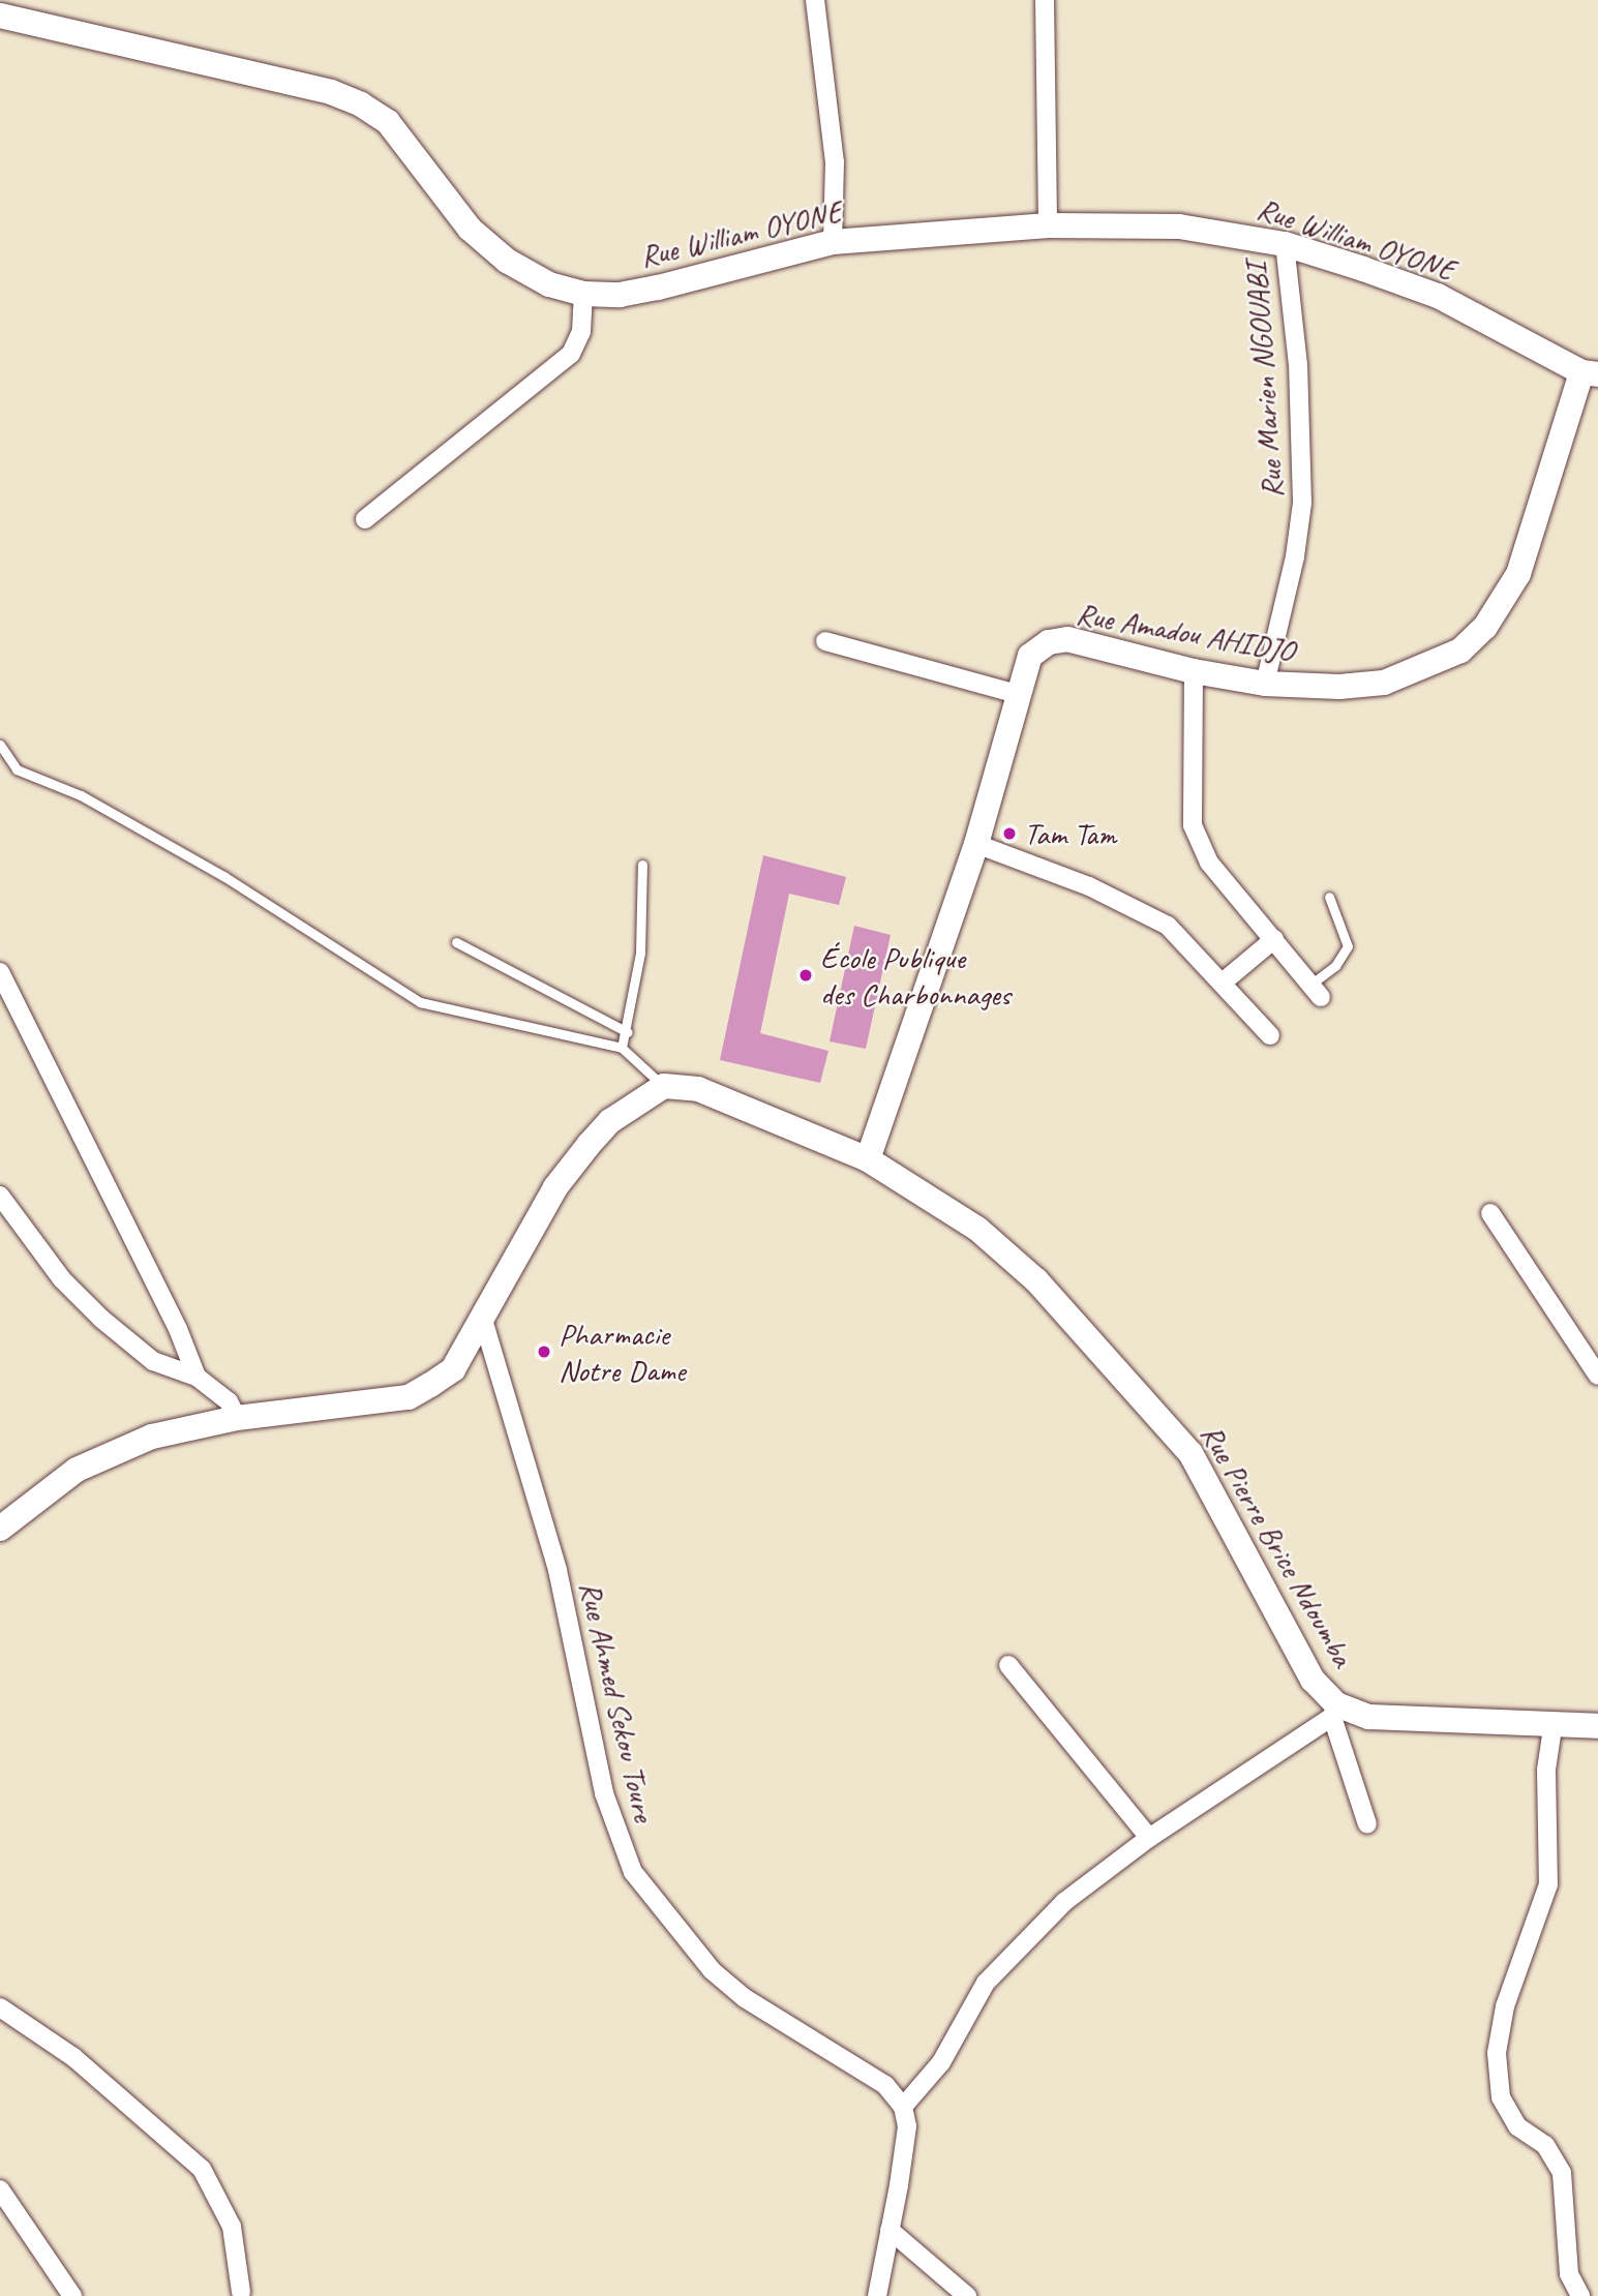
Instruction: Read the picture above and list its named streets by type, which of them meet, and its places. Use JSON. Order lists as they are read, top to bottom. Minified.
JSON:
{"streets":{"street":["Rue William OYONE","Rue Marien NGOUABI","Rue Amadou AHIDJO","Rue Pierre Brice Ndoumba","Rue Ahmed Sekou Toure"]},"crossings":[["Rue William OYONE","Rue Marien NGOUABI"],["Rue William OYONE","Rue Amadou AHIDJO"],["Rue Marien NGOUABI","Rue Amadou AHIDJO"],["Rue Amadou AHIDJO","Rue Pierre Brice Ndoumba"]],"places":["Tam Tam","École Publique des Charbonnages","Pharmacie Notre Dame"]}
